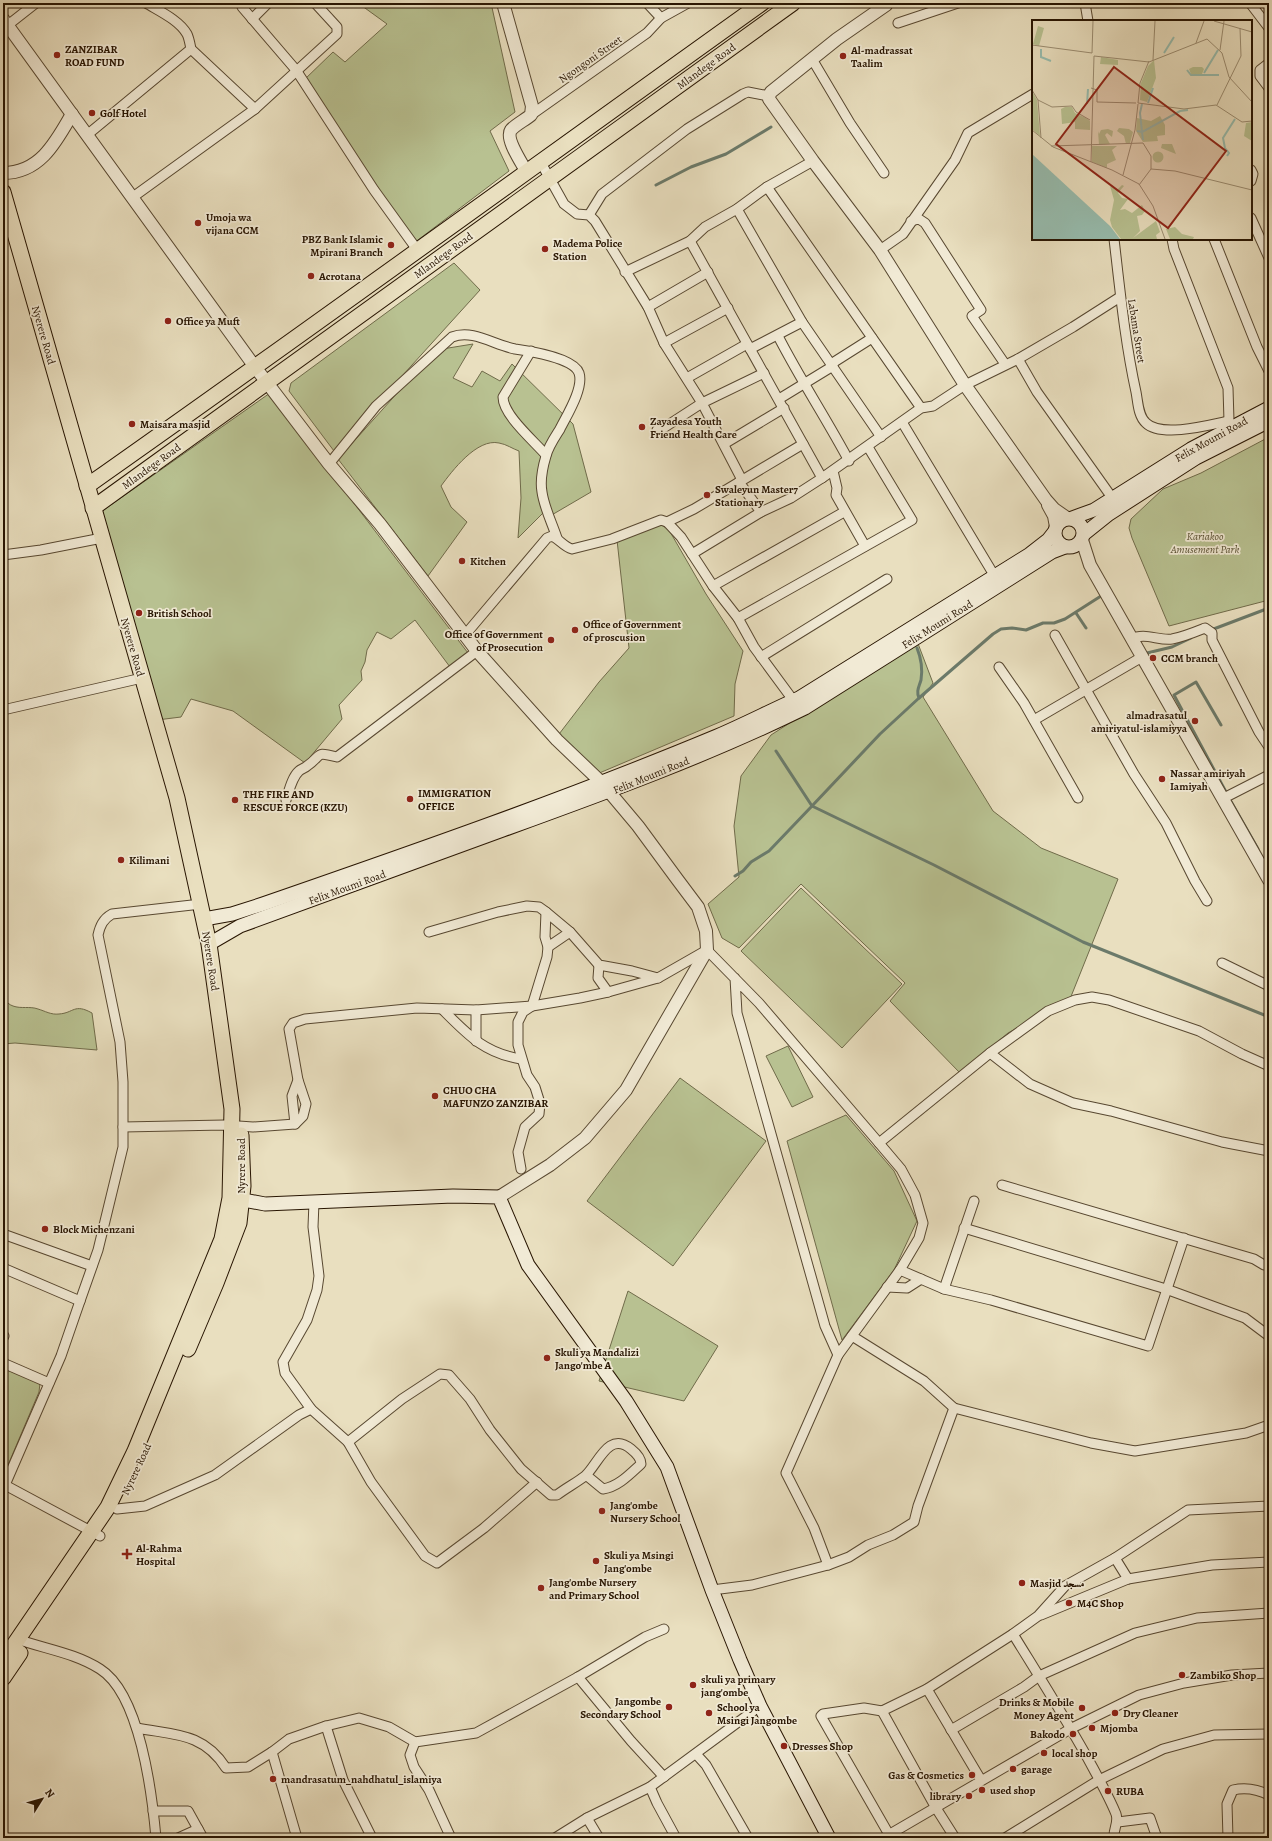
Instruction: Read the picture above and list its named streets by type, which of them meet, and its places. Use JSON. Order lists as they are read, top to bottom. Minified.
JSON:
{"streets":{"main road":["Mlandege Road","Nyerere Road","Felix Moumi Road","Nyrere Road"],"street":["Ngongoni Street","Labama Street"]},"crossings":[["Mlandege Road","Nyerere Road"],["Labama Street","Felix Moumi Road"],["Nyerere Road","Felix Moumi Road"],["Nyerere Road","Nyrere Road"]],"parks":["Kariakoo Amusement Park"],"places":{"other":["ZANZIBAR ROAD FUND","Al-madrassat Taalim","Golf Hotel","Umoja wa vijana CCM","PBZ Bank Islamic Mpirani Branch","Madema Police Station","Acrotana","Office ya Muft","Maisara masjid","Zayadesa Youth Friend Health Care","Swaleyun Master7 Stationary","Kitchen","British School","Office of Government of proscusion","Office of Government of Prosecution","CCM branch","almadrasatul amiriyatul-islamiyya","Nassar amiriyah Iamiyah","IMMIGRATION OFFICE","THE FIRE AND RESCUE FORCE (KZU)","Kilimani","CHUO CHA MAFUNZO ZANZIBAR","Block Michenzani","Skuli ya Mandalizi Jango'mbe A","Jang'ombe Nursery School","Skuli ya Msingi Jang'ombe","Masjid مسجد","Jang'ombe Nursery and Primary School","M4C Shop","Zambiko Shop","skuli ya primary jang'ombe","Jangombe Secondary School","Drinks & Mobile Money Agent","School ya Msingi Jangombe","Dry Cleaner","Mjomba","Bakodo","Dresses Shop","local shop","garage","Gas & Cosmetics","mandrasatum_nahdhatul_islamiya","used shop","RUBA","library"],"health":["Al-Rahma Hospital"]},"north":"top right"}
